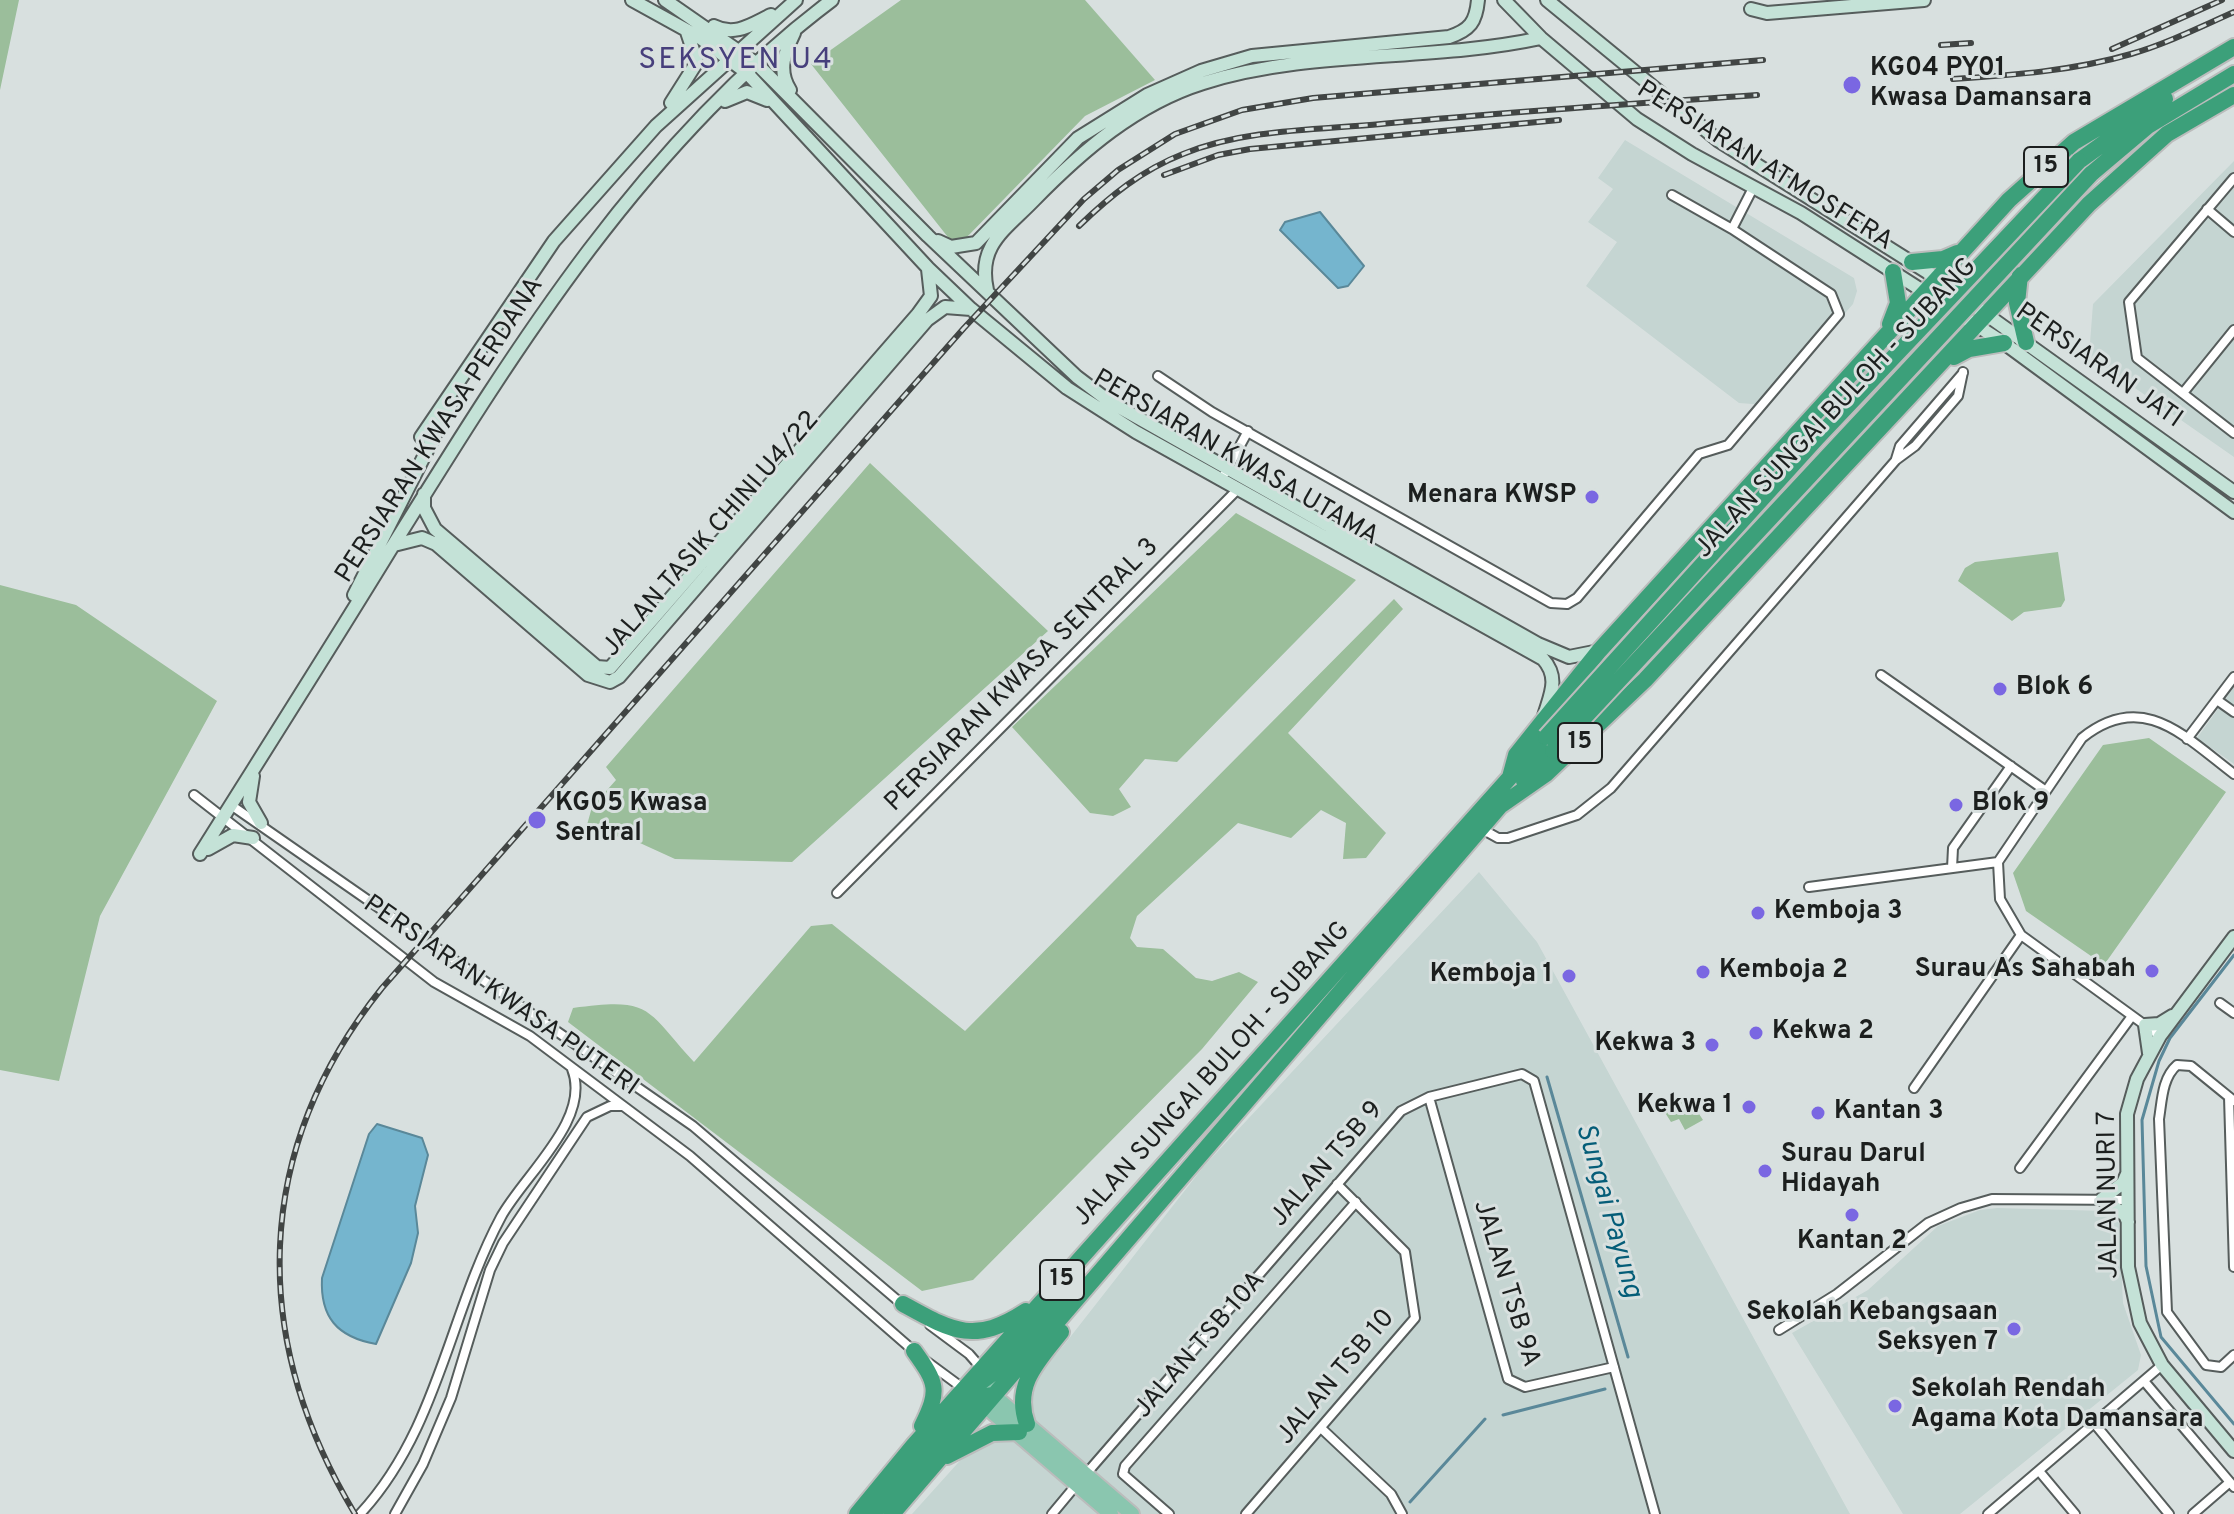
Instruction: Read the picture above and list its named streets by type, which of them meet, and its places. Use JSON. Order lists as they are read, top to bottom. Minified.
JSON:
{"streets":{"highway":["15","JALAN SUNGAI BULOH - SUBANG"],"street":["PERSIARAN ATMOSFERA","PERSIARAN JATI","PERSIARAN KWASA PERDANA","PERSIARAN KWASA UTAMA","JALAN TASIK CHINI U4/22","PERSIARAN KWASA SENTRAL 3","PERSIARAN KWASA PUTERI","JALAN TSB 9","JALAN NURI 7","JALAN TSB 9A","JALAN TSB 10A","JALAN TSB 10"]},"crossings":[["PERSIARAN ATMOSFERA","PERSIARAN JATI"],["PERSIARAN ATMOSFERA","JALAN SUNGAI BULOH - SUBANG"],["PERSIARAN JATI","JALAN SUNGAI BULOH - SUBANG"],["JALAN SUNGAI BULOH - SUBANG","PERSIARAN KWASA UTAMA"],["JALAN SUNGAI BULOH - SUBANG","PERSIARAN KWASA PUTERI"],["PERSIARAN KWASA PERDANA","PERSIARAN KWASA UTAMA"],["PERSIARAN KWASA PERDANA","JALAN TASIK CHINI U4/22"],["PERSIARAN KWASA PERDANA","PERSIARAN KWASA PUTERI"],["PERSIARAN KWASA UTAMA","JALAN TASIK CHINI U4/22"],["PERSIARAN KWASA UTAMA","PERSIARAN KWASA SENTRAL 3"],["JALAN TSB 9","JALAN TSB 9A"],["JALAN TSB 9","JALAN TSB 10"],["JALAN TSB 10A","JALAN TSB 10"]],"districts":["SEKSYEN U4"],"water":["Sungai Payung"],"places":["KG04 PY01 Kwasa Damansara","Menara KWSP","Blok 6","Blok 9","KG05 Kwasa Sentral","Kemboja 3","Surau As Sahabah","Kemboja 2","Kemboja 1","Kekwa 2","Kekwa 3","Kekwa 1","Kantan 3","Surau Darul Hidayah","Kantan 2","Sekolah Kebangsaan Seksyen 7","Sekolah Rendah Agama Kota Damansara"]}
